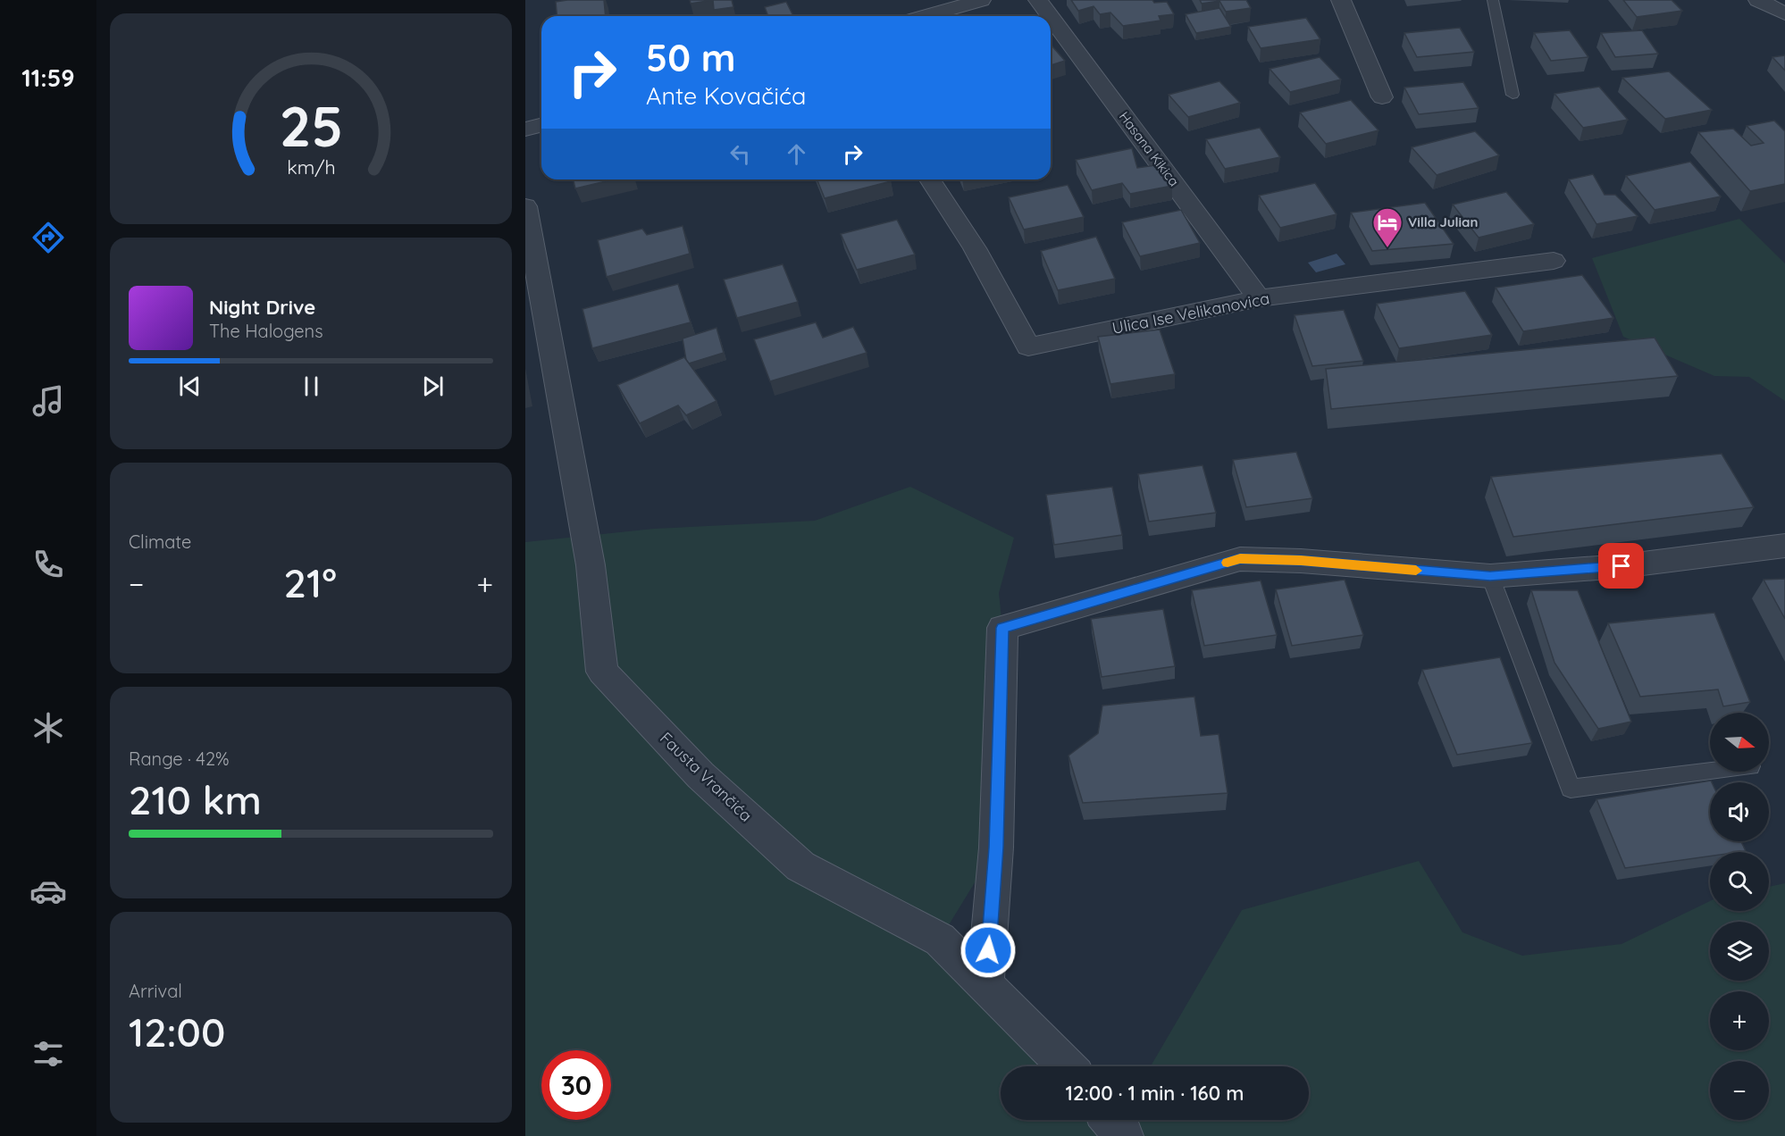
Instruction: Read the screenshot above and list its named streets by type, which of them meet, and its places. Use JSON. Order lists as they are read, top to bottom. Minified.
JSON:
{"streets":{"street":["Hasana Kikica","Ulica Ise Velikanovica","Fausta Vrančića"]},"crossings":[["Hasana Kikica","Ulica Ise Velikanovica"]],"places":{"hotel":["Villa Julian"]},"north":"right","page":{"tabs":"11:59","turn":["50 m","Ante Kovačića"],"song":["Night Drive","The Halogens"],"tile":["Climate",["Range · 42%","210 km"],["Arrival","12:00"]],"heat":["−","21°","+"],"map_buttons":["+","−"],"limit":"30","trip":"12:00 · 1 min · 160 m","gauge":["25","km/h"]}}
